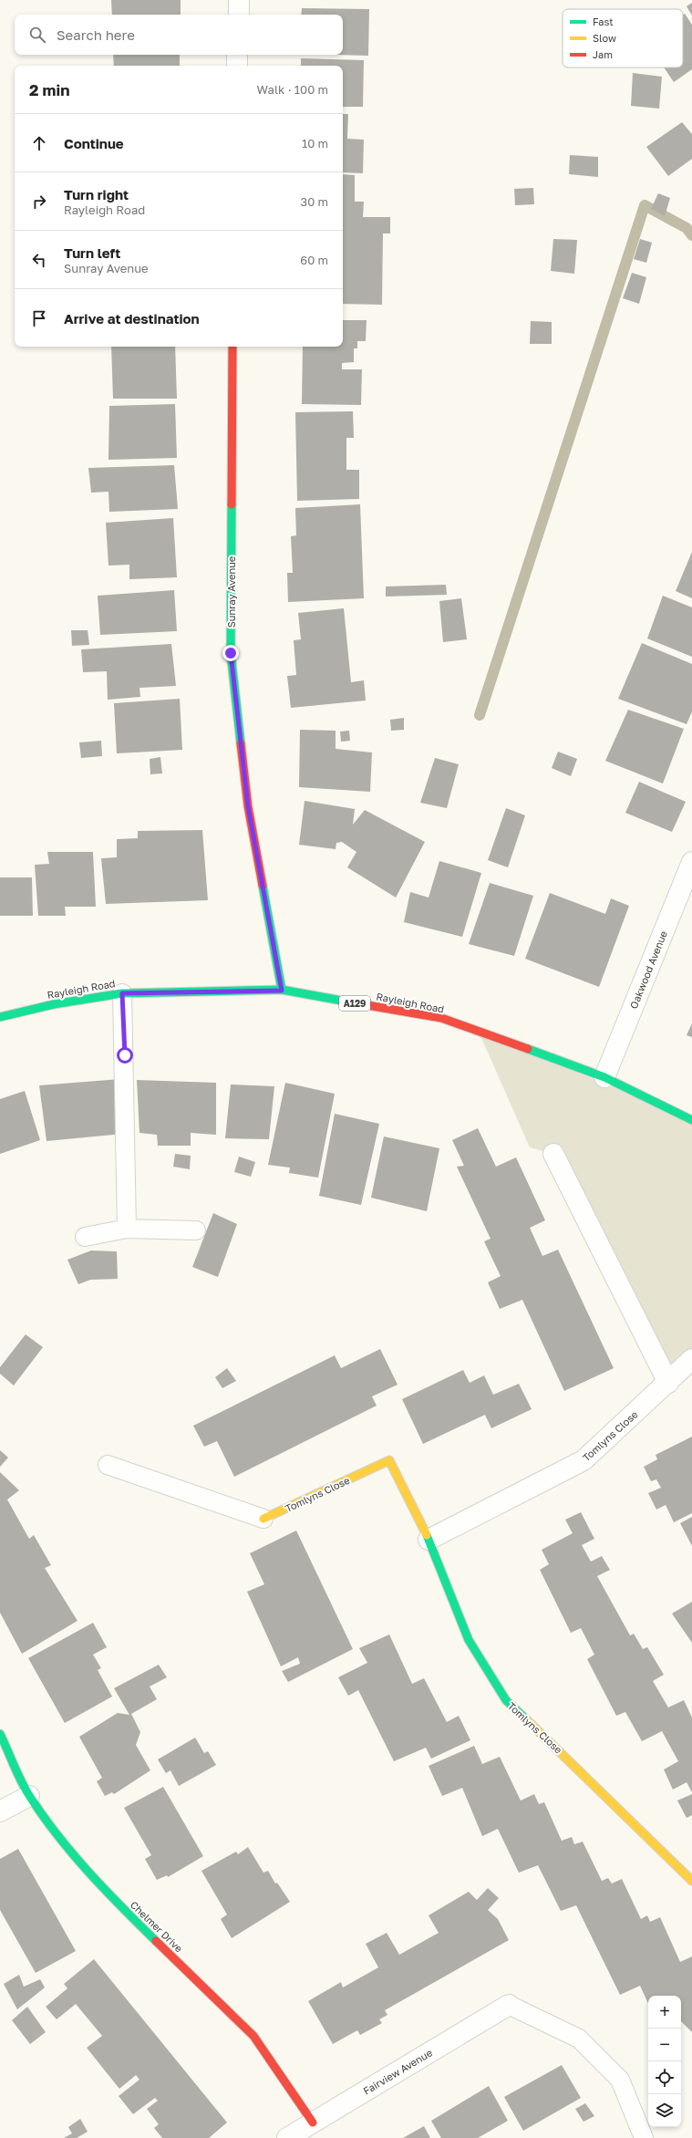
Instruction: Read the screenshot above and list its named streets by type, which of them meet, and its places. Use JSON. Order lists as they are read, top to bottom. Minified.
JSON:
{"streets":{"street":["Sunray Avenue","Oakwood Avenue","Rayleigh Road","A129","Tomlyns Close","Chelmer Drive","Fairview Avenue"]},"crossings":[["Sunray Avenue","Rayleigh Road"],["Oakwood Avenue","Rayleigh Road"],["Chelmer Drive","Fairview Avenue"]],"legend":["Fast","Slow","Jam"],"page":{"search":"Search here","heading":["2 min","Walk · 100 m"],"list":[["Continue","10 m"],["Turn right","Rayleigh Road","30 m"],["Turn left","Sunray Avenue","60 m"],"Arrive at destination"],"map_buttons":["+","−"]}}
